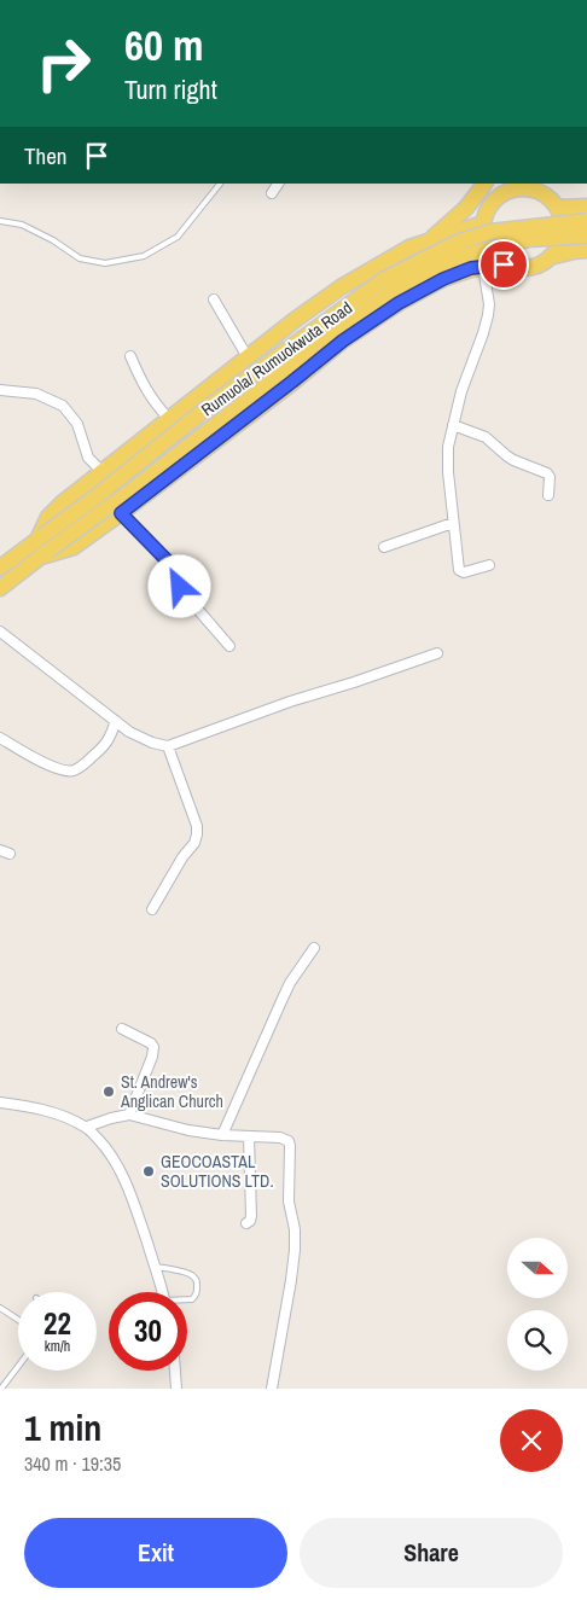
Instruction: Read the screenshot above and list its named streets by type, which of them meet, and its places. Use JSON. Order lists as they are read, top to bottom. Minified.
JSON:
{"streets":{"main road":["Rumuola/ Rumuokwuta Road"]},"places":["St. Andrew's Anglican Church","GEOCOASTAL SOLUTIONS LTD."],"north":"right","page":{"turn":["60 m","Turn right"],"then":"Then","speed":"22 km/h","limit":"30","heading":["1 min","340 m · 19:35"],"buttons":["Exit","Share"]}}
